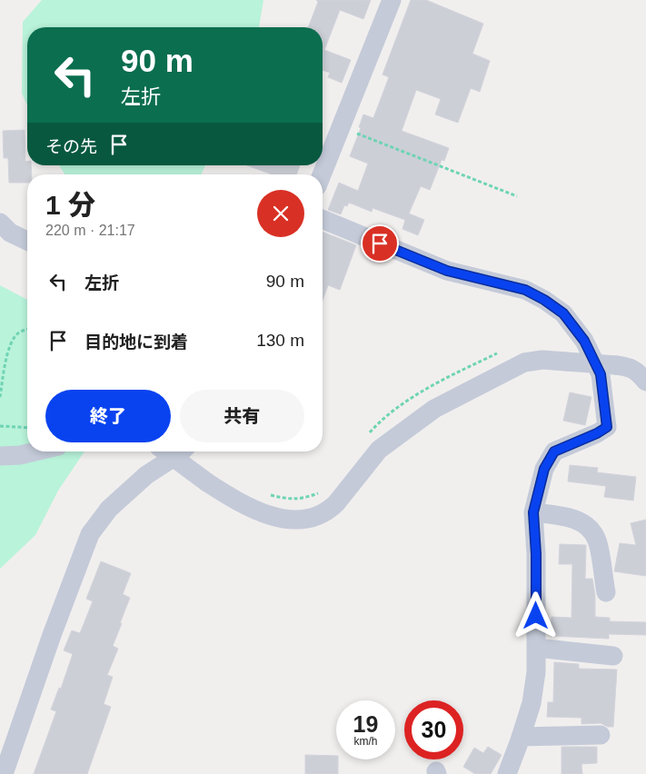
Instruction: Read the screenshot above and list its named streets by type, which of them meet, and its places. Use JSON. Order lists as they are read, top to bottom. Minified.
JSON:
{"page":{"turn":["90 m","左折"],"then":"その先","heading":["1 分","220 m · 21:17"],"list":[{"name":"左折","value":"90 m"},{"name":"目的地に到着","value":"130 m"}],"buttons":["終了","共有"],"speed":"19 km/h","limit":"30"}}
